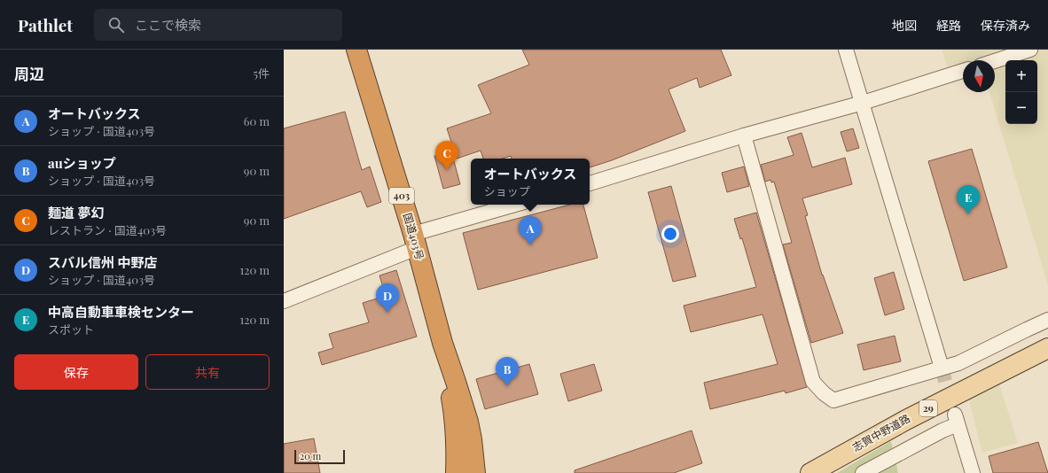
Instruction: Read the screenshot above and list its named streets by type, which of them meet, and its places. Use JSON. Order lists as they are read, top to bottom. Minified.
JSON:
{"streets":{"highway":["403","国道403号"],"main road":["29","志賀中野道路"]},"scale_bar":"20 m","north":"bottom","page":{"header":"Pathlet","search":"ここで検索","nav":["地図","経路","保存済み"],"heading":["周辺","5件"],"map_buttons":["+","−"],"list":[{"mark":"A","name":"オートバックス","note":"ショップ · 国道403号","value":"60 m"},{"mark":"B","name":"auショップ","note":"ショップ · 国道403号","value":"90 m"},{"mark":"C","name":"麺道 夢幻","note":"レストラン · 国道403号","value":"90 m"},{"mark":"D","name":"スバル信州 中野店","note":"ショップ · 国道403号","value":"120 m"},{"mark":"E","name":"中高自動車車検センター","note":"スポット","value":"120 m"}],"pins":["C","E","A","D","B"],"popup":["オートバックス","ショップ"],"buttons":["保存","共有"],"scale":"20 m"}}
